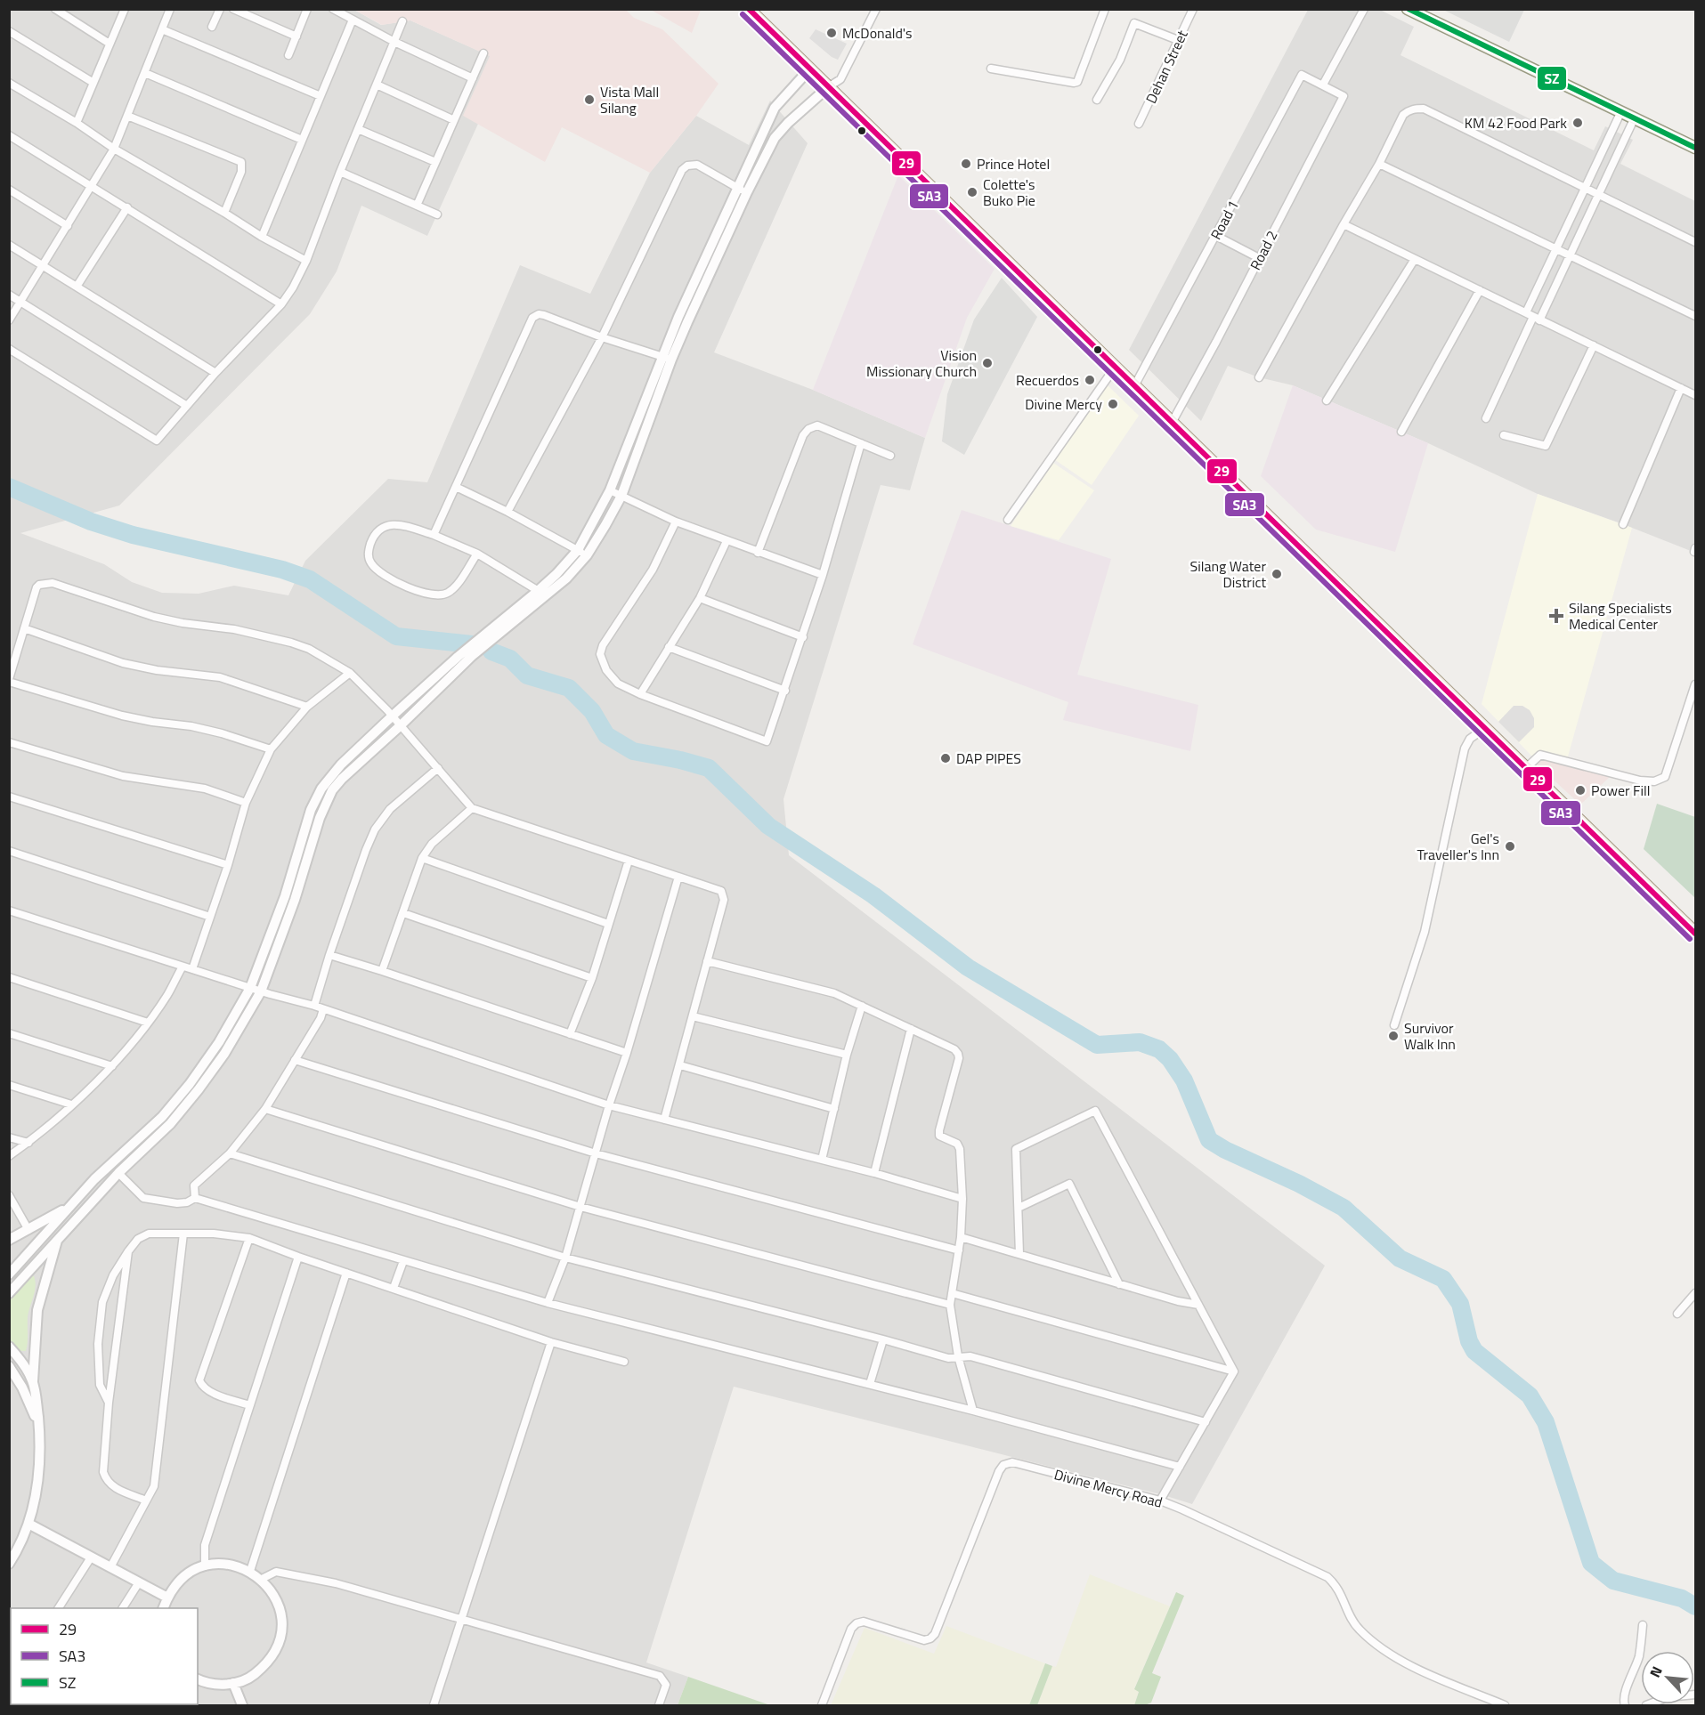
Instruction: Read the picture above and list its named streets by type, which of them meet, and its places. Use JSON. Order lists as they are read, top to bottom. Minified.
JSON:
{"streets":{"street":["Dehan Street","Road 1","Road 2","Divine Mercy Road"]},"crossings":[["Road 1","Road 2"]],"places":{"other":["McDonald's","Vista Mall Silang","KM 42 Food Park","Prince Hotel","Colette's Buko Pie","Vision Missionary Church","Recuerdos","Divine Mercy","Silang Water District","DAP PIPES","Power Fill","Gel's Traveller's Inn","Survivor Walk Inn"],"health":["Silang Specialists Medical Center"]},"lines":["transit line 29","transit line SZ","transit line SA3"],"legend":["29","SA3","SZ"],"north":"top left"}
